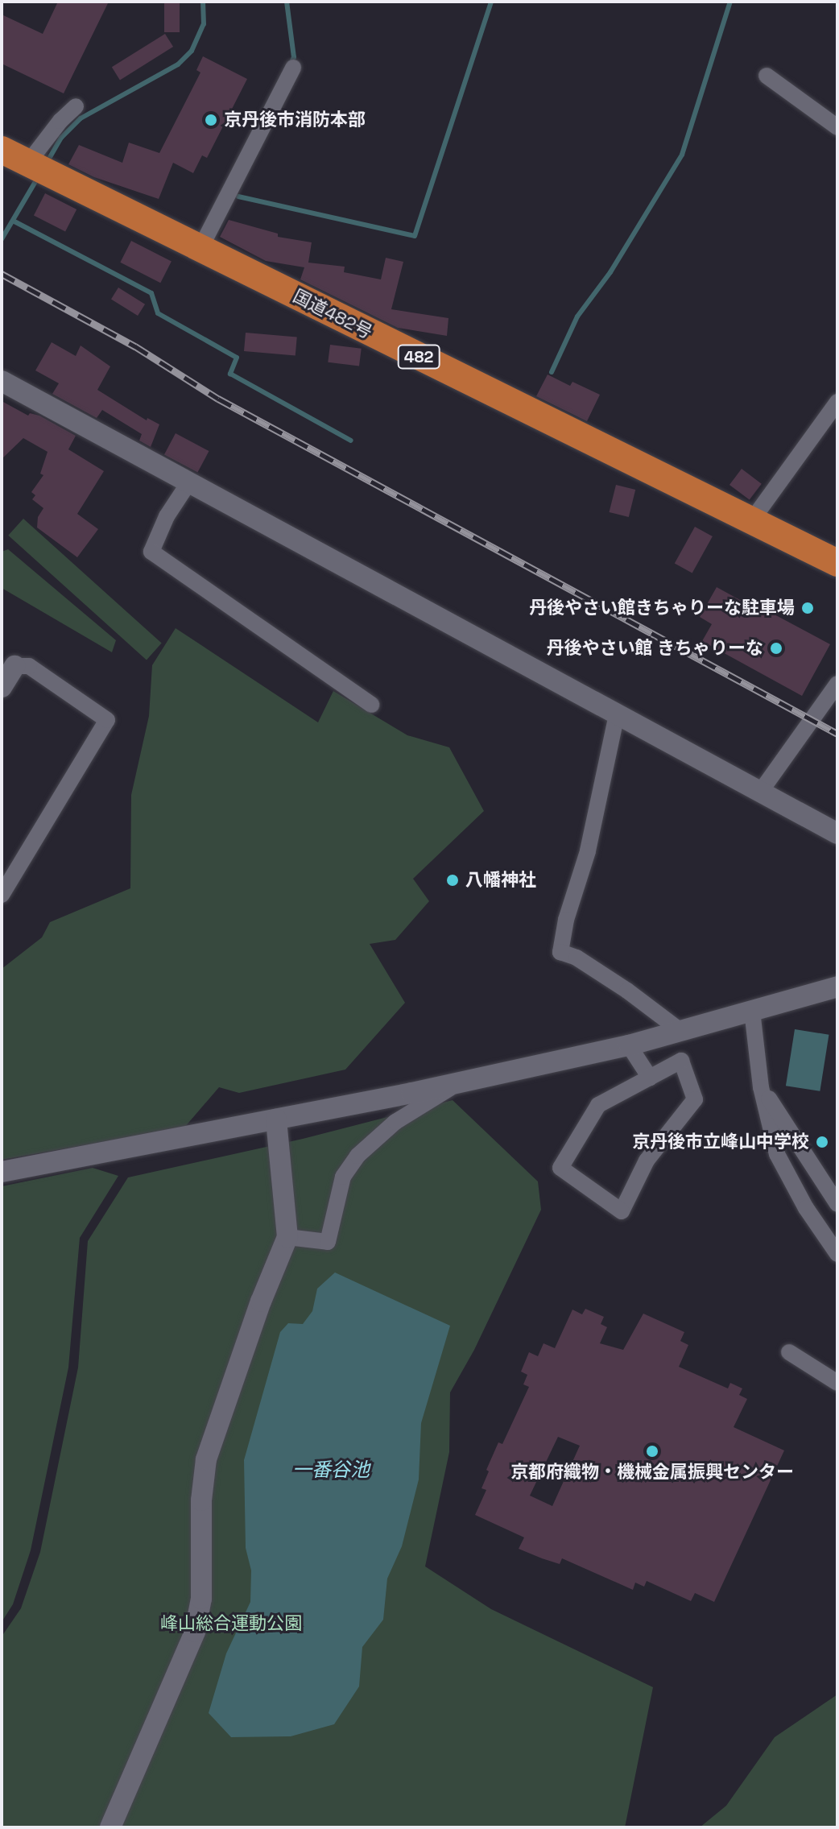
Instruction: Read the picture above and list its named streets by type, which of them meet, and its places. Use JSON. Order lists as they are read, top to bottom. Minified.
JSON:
{"streets":{"highway":["国道482号","482"]},"water":["一番谷池"],"parks":["峰山総合運動公園"],"places":["京丹後市消防本部","丹後やさい館きちゃりーな駐車場","丹後やさい館 きちゃりーな","八幡神社","京丹後市立峰山中学校","京都府織物・機械金属振興センター"]}
